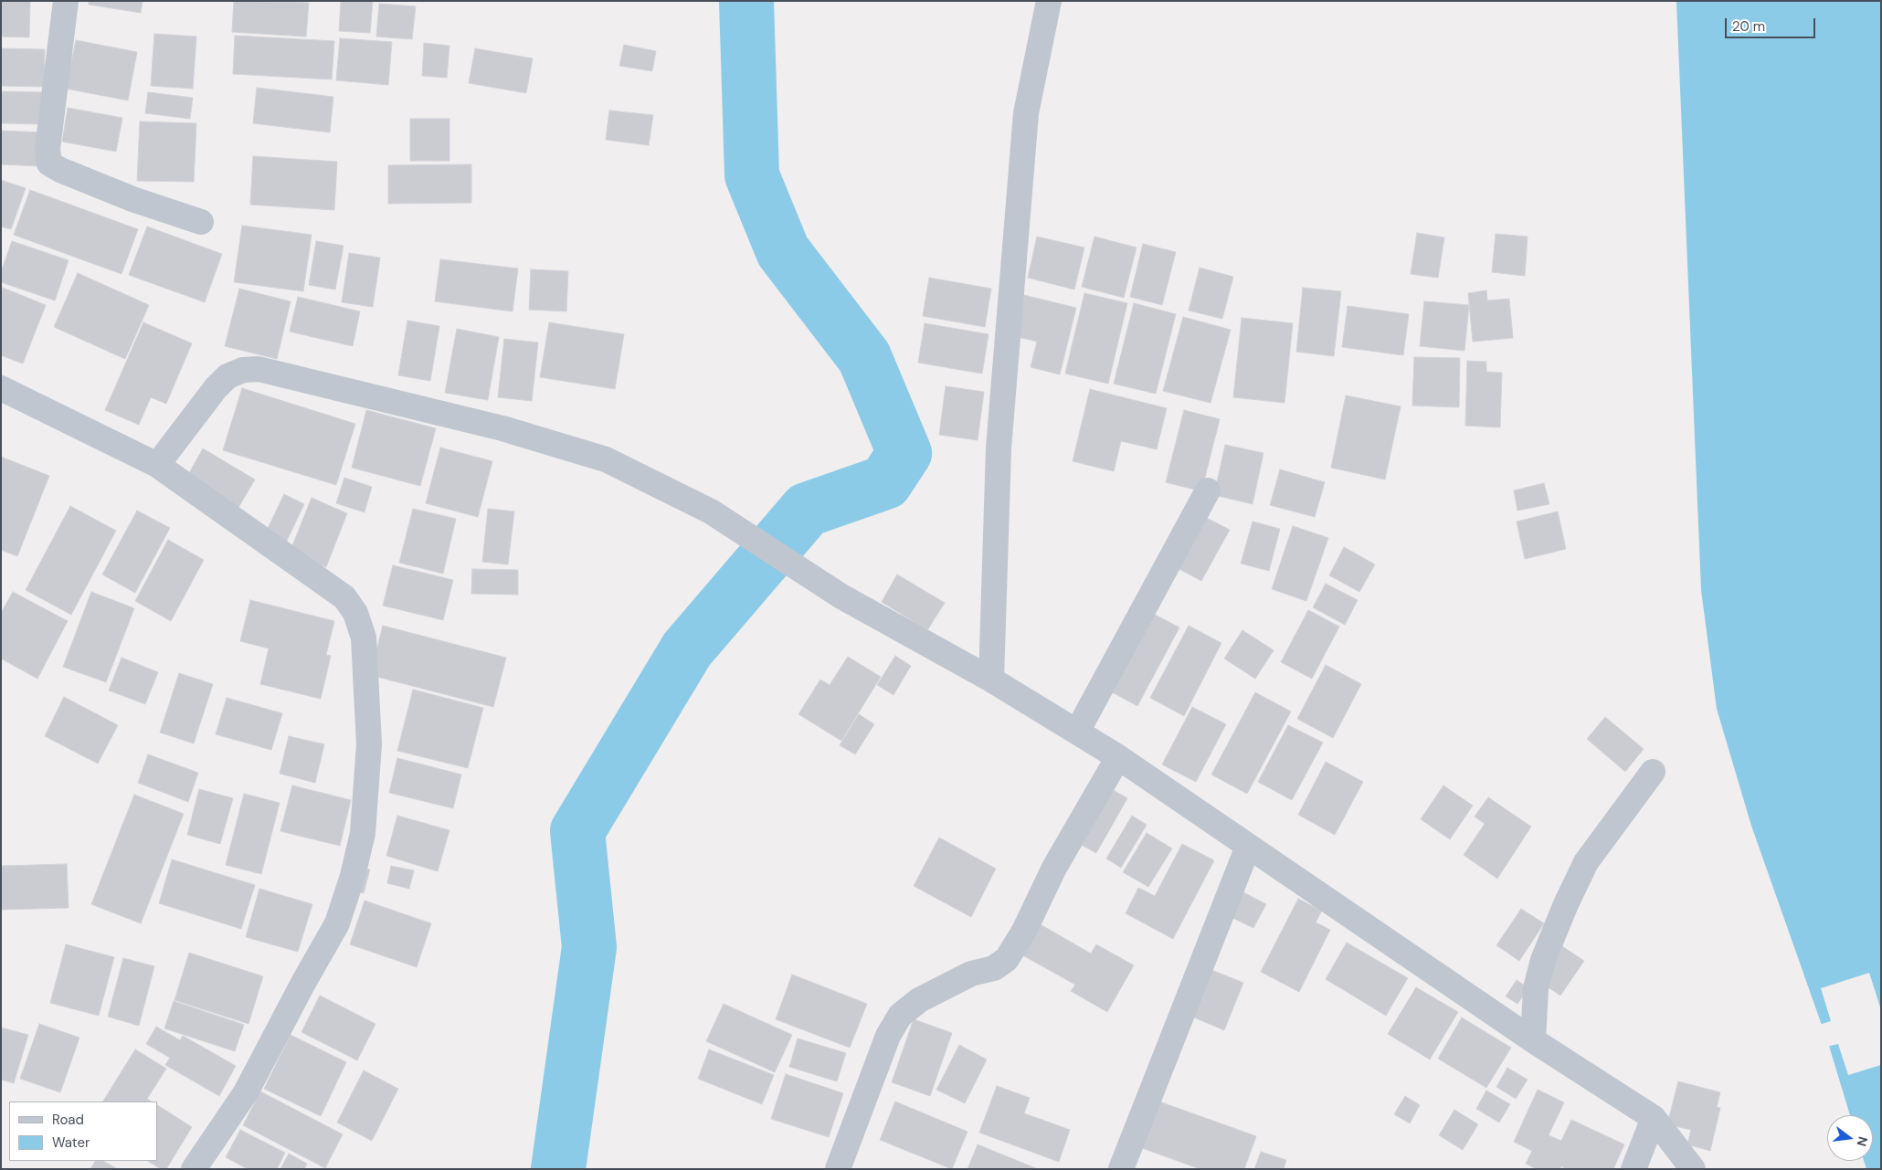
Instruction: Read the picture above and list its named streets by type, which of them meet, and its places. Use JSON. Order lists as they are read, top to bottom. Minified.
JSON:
{"legend":["Road","Water"],"scale_bar":"20 m","north":"right"}
